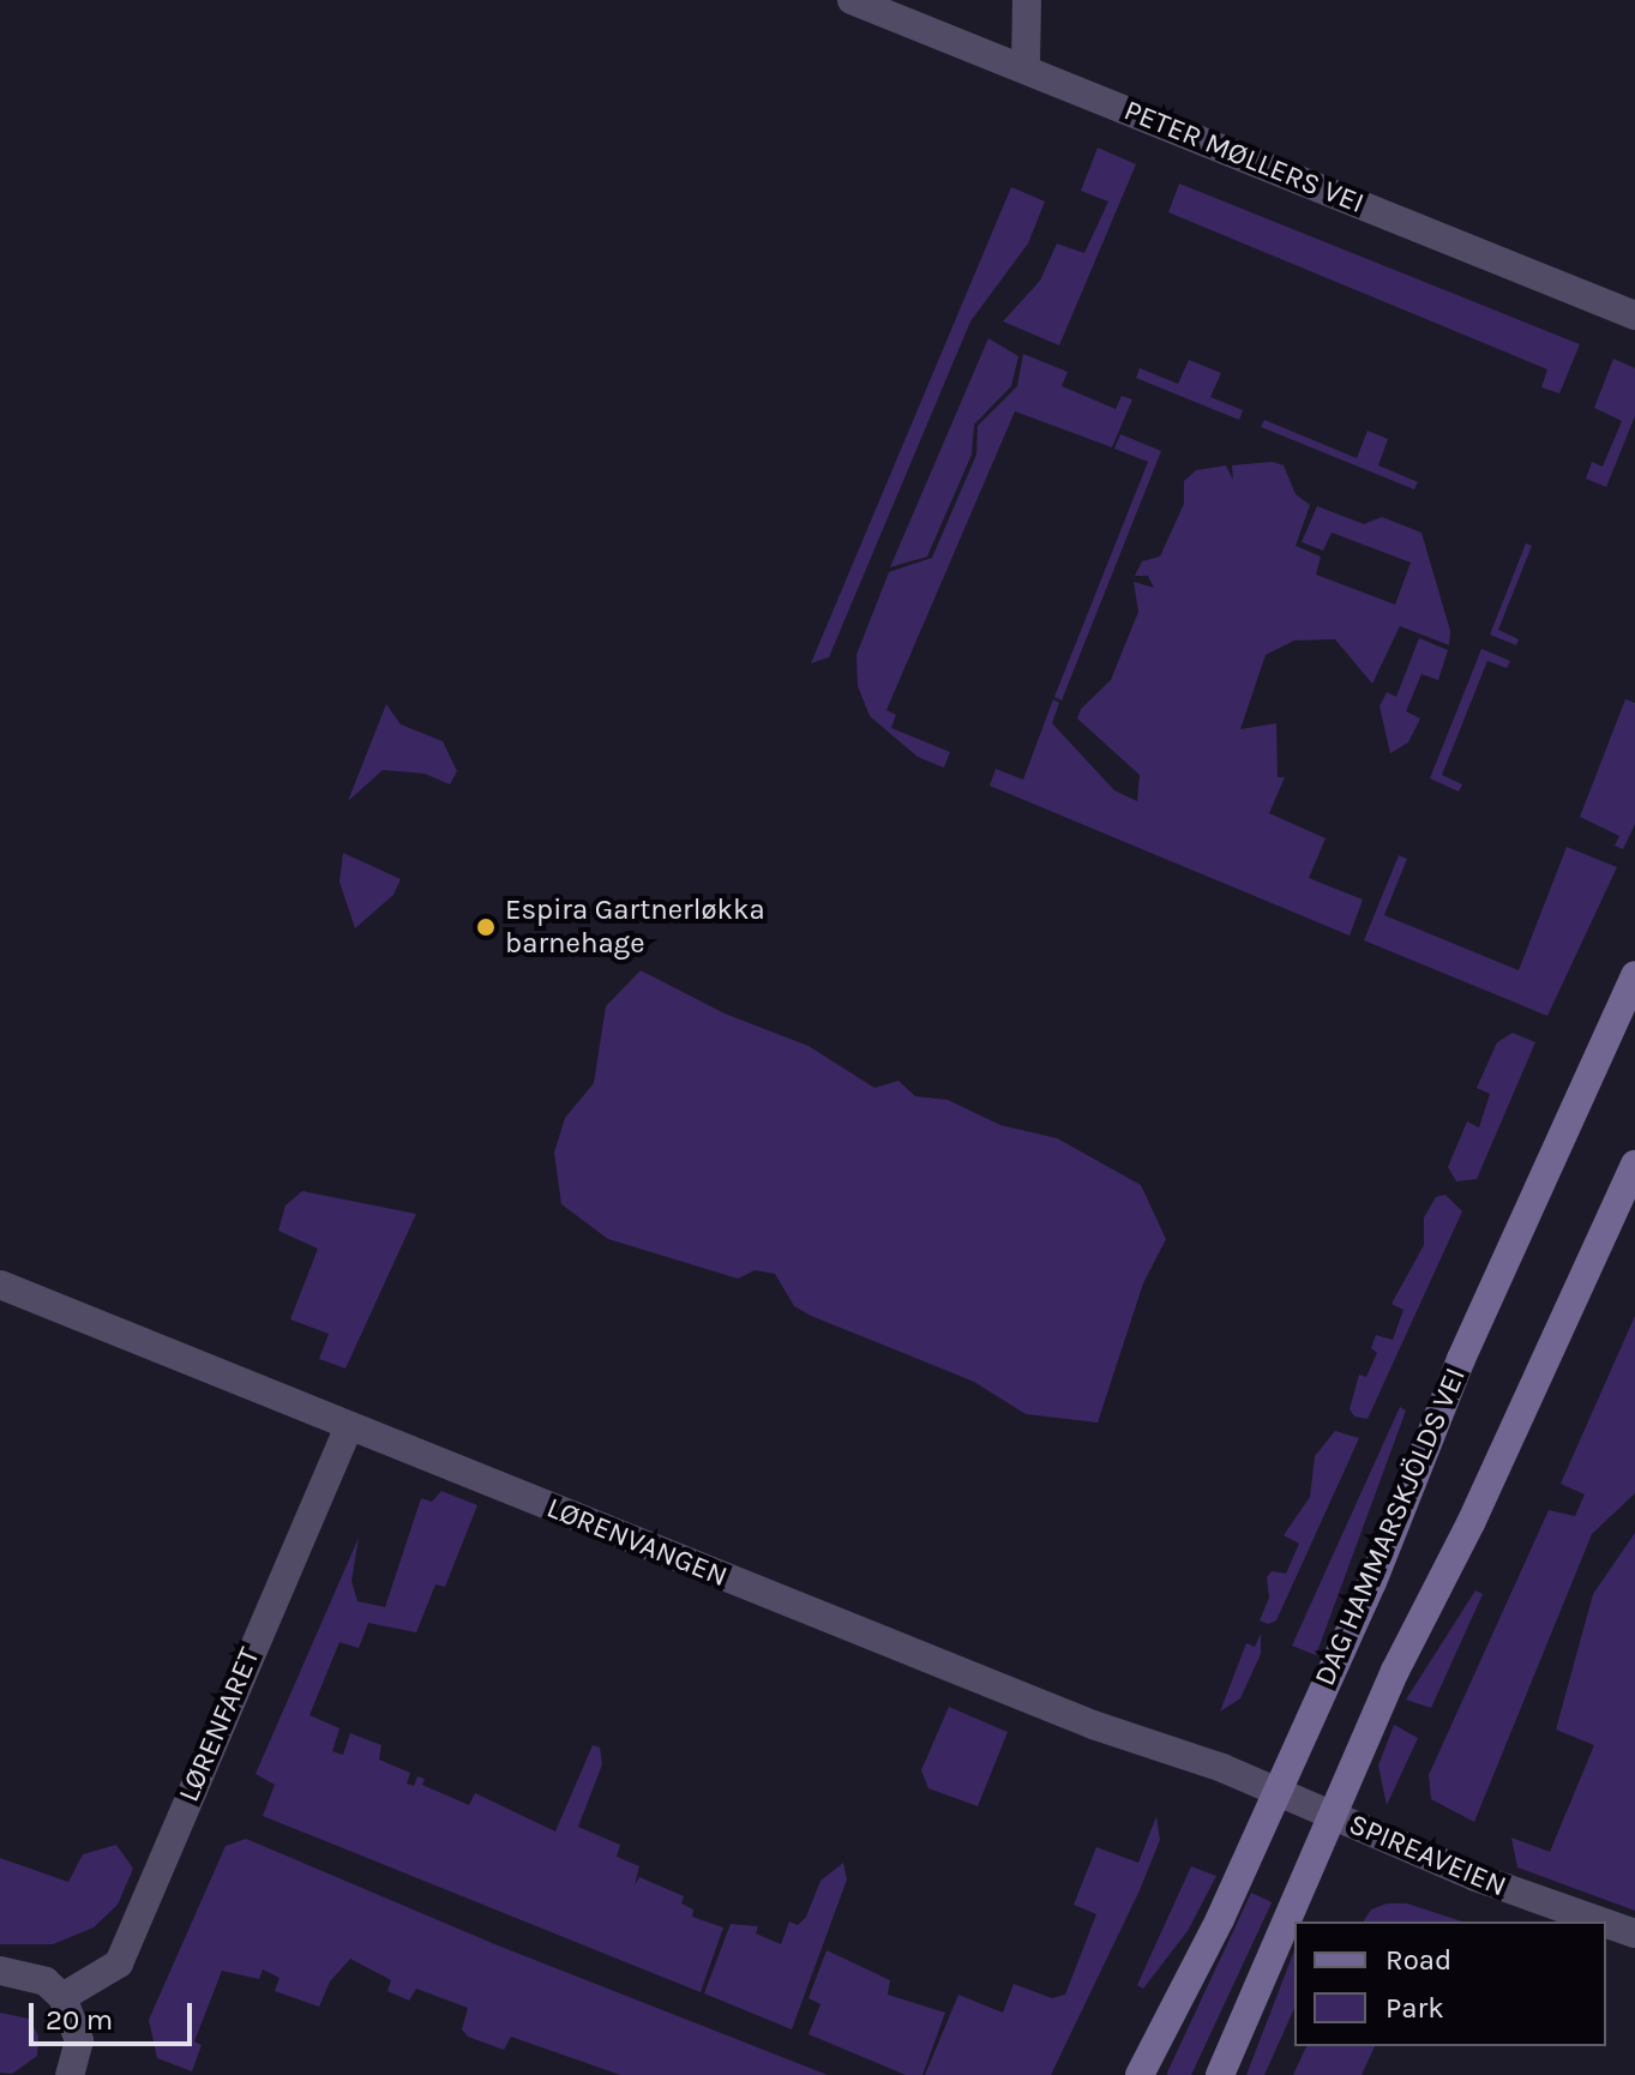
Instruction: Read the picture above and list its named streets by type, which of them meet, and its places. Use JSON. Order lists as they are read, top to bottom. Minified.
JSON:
{"streets":{"main road":["DAG HAMMARSKJÖLDS VEI"],"street":["PETER MØLLERS VEI","LØRENVANGEN","LØRENFARET","SPIREAVEIEN"]},"crossings":[["DAG HAMMARSKJÖLDS VEI","LØRENVANGEN"],["DAG HAMMARSKJÖLDS VEI","SPIREAVEIEN"],["LØRENVANGEN","LØRENFARET"],["LØRENVANGEN","SPIREAVEIEN"]],"places":["Espira Gartnerløkka barnehage"],"legend":["Road","Park"],"scale_bar":"20 m"}
